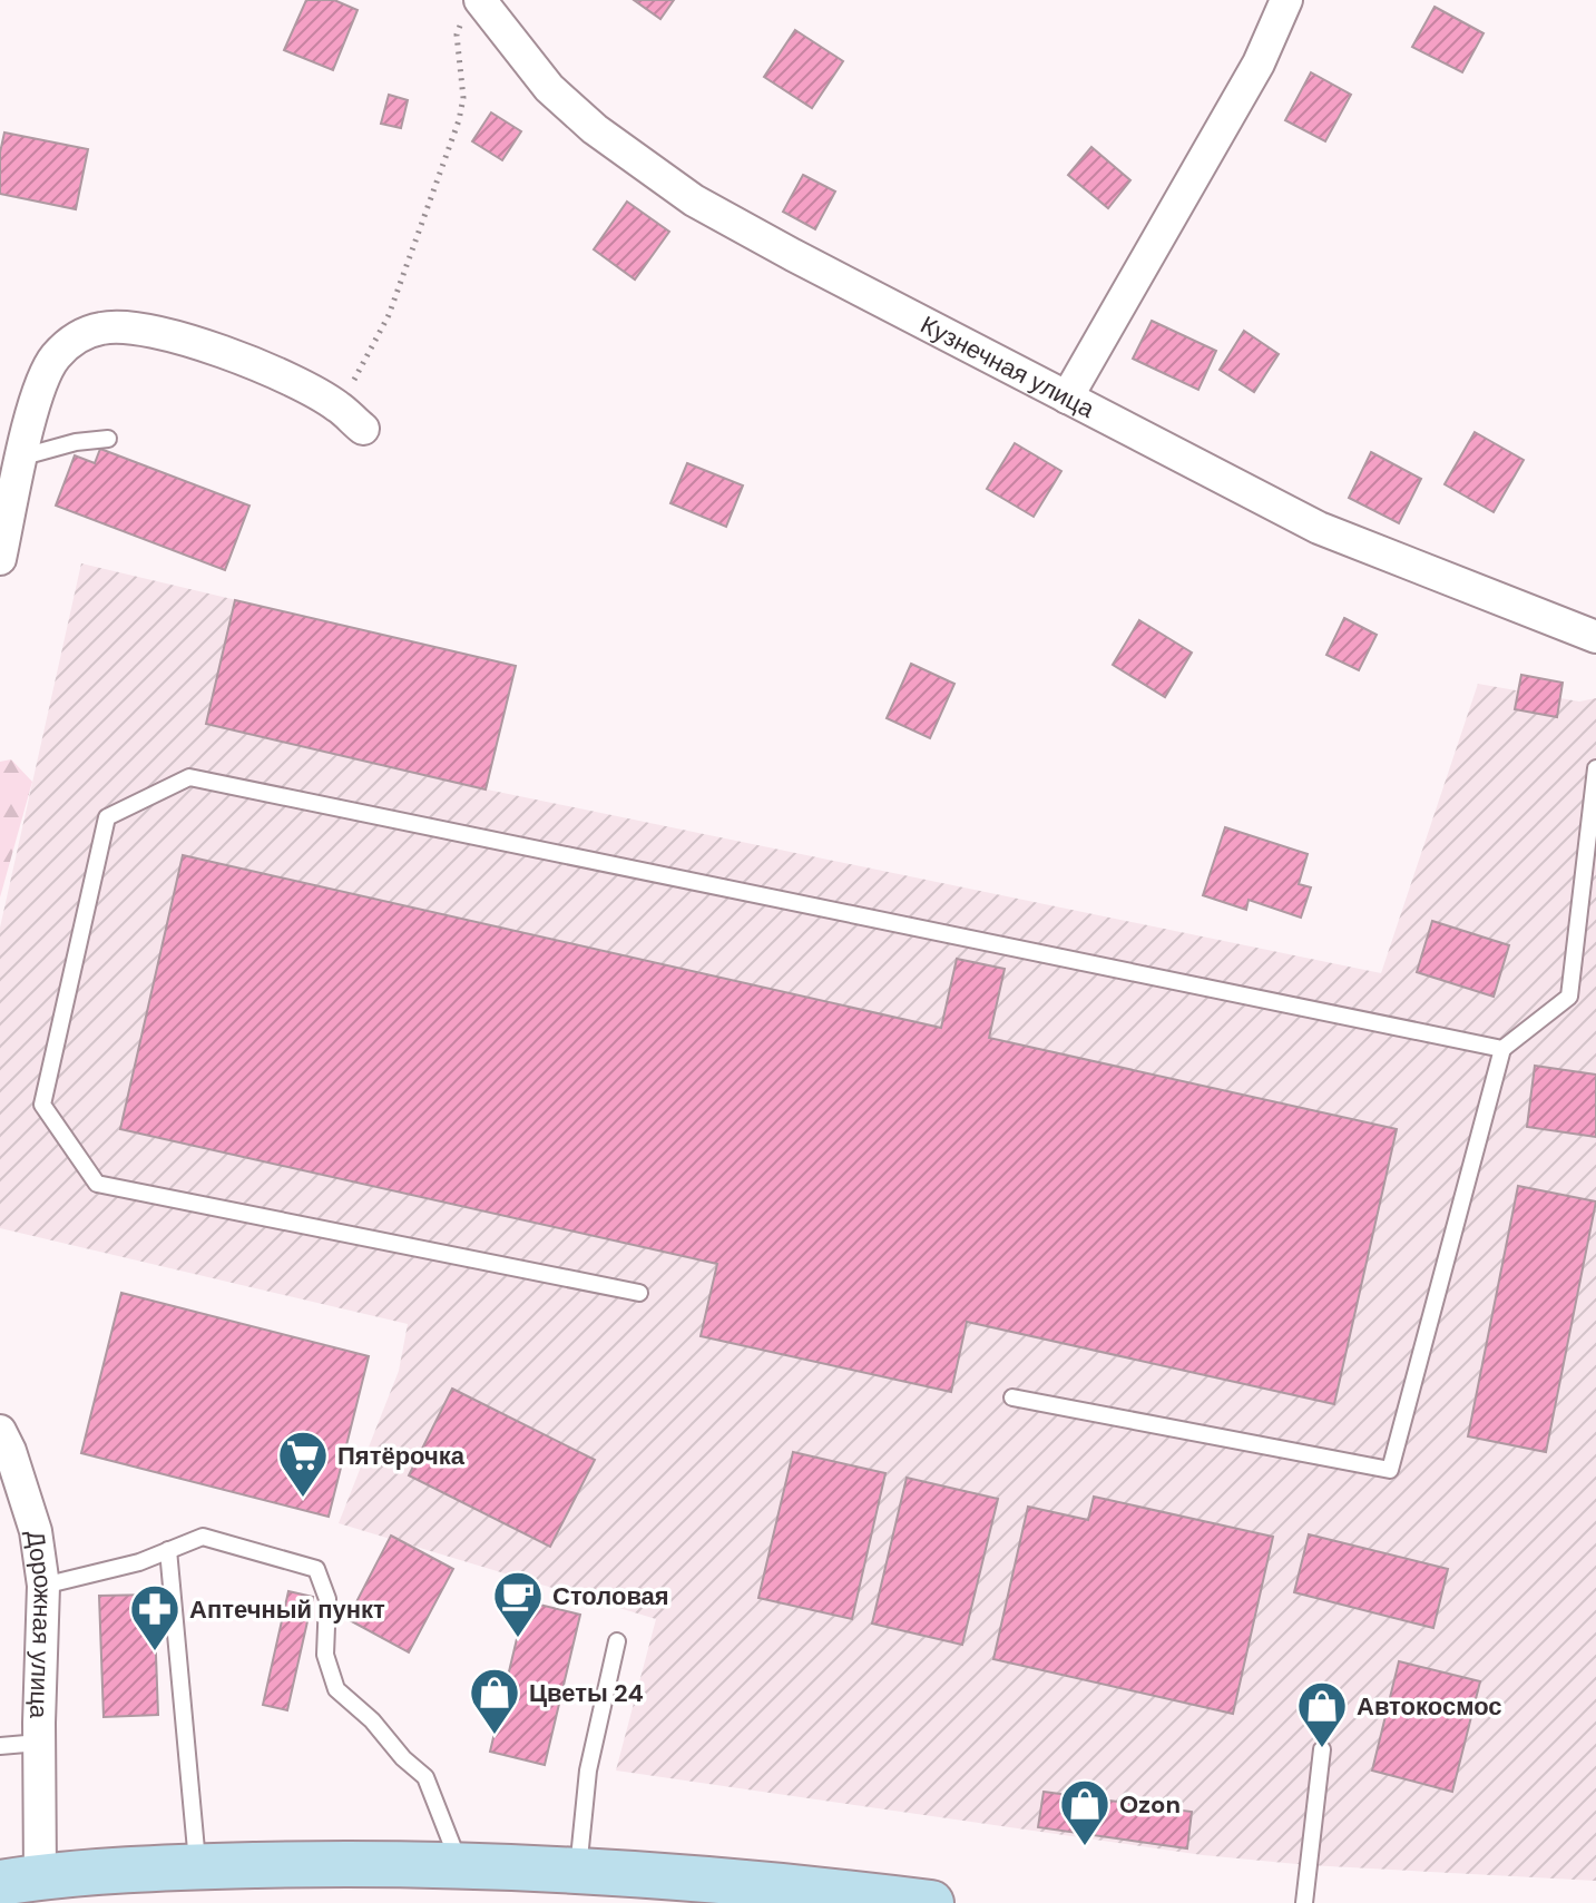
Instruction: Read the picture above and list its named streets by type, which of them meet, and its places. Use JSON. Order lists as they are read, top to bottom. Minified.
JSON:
{"streets":{"street":["Кузнечная улица","Дорожная улица"]},"places":{"supermarket":["Пятёрочка"],"cafe":["Столовая"],"pharmacy":["Аптечный пункт"],"shop":["Цветы 24","Автокосмос","Ozon"]}}
